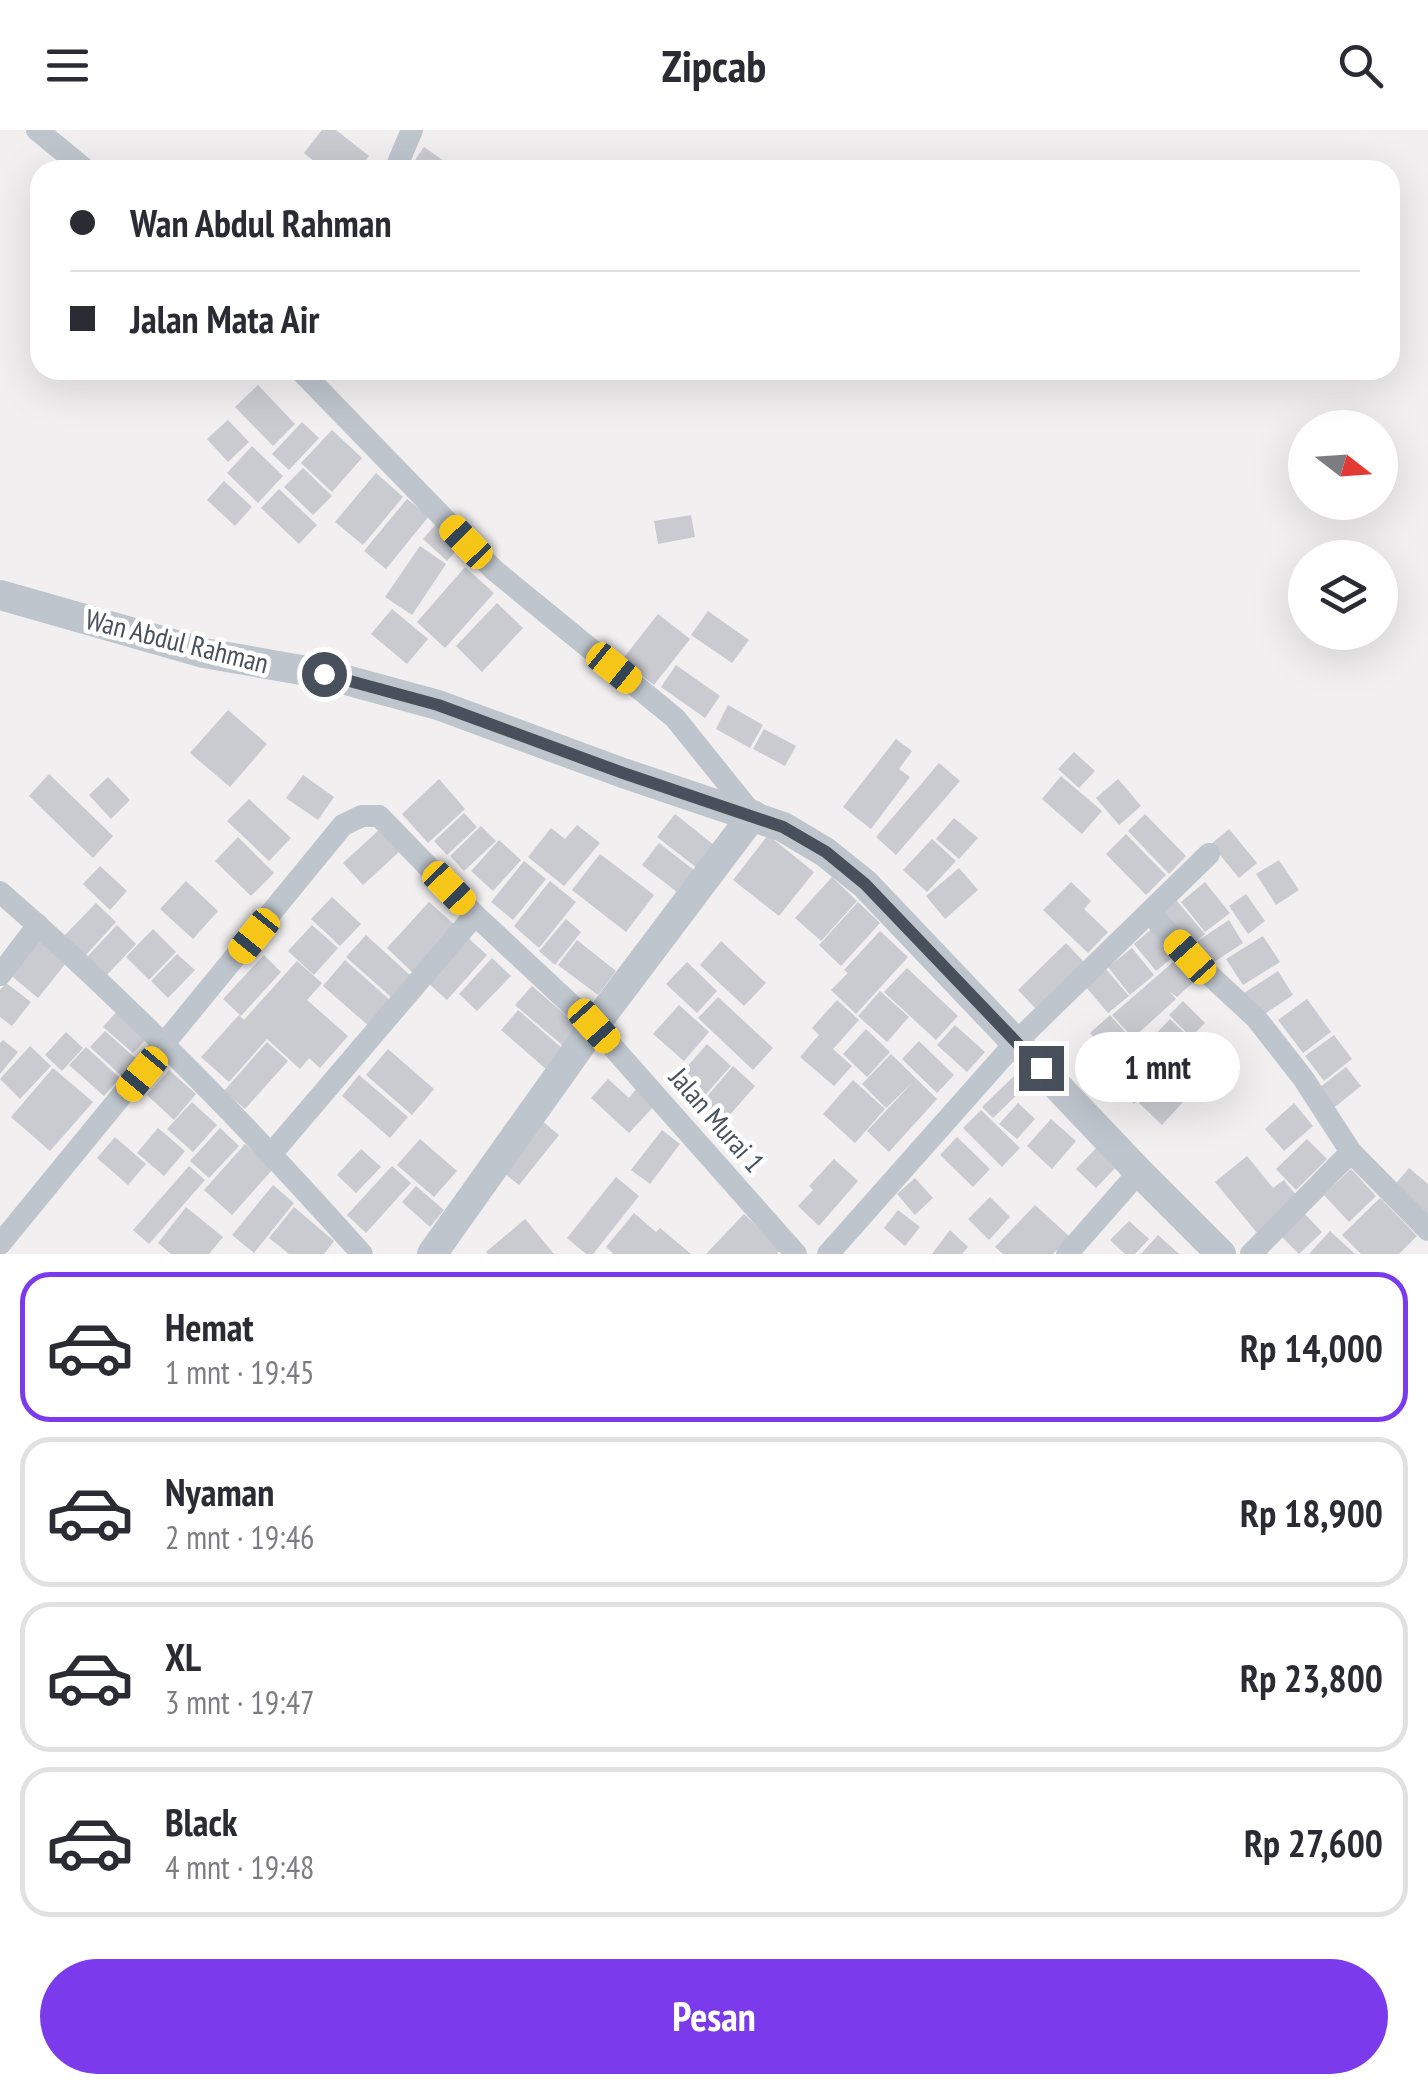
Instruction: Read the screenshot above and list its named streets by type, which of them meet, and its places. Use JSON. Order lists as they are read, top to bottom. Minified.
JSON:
{"streets":{"street":["Wan Abdul Rahman","Jalan Murai 1"]},"north":"right","page":{"header":"Zipcab","banner":["Wan Abdul Rahman","Jalan Mata Air"],"bubble":"1 mnt","list":[{"name":"Hemat","note":"1 mnt · 19:45","value":"Rp 14,000"},{"name":"Nyaman","note":"2 mnt · 19:46","value":"Rp 18,900"},{"name":"XL","note":"3 mnt · 19:47","value":"Rp 23,800"},{"name":"Black","note":"4 mnt · 19:48","value":"Rp 27,600"}],"buttons":"Pesan"}}
